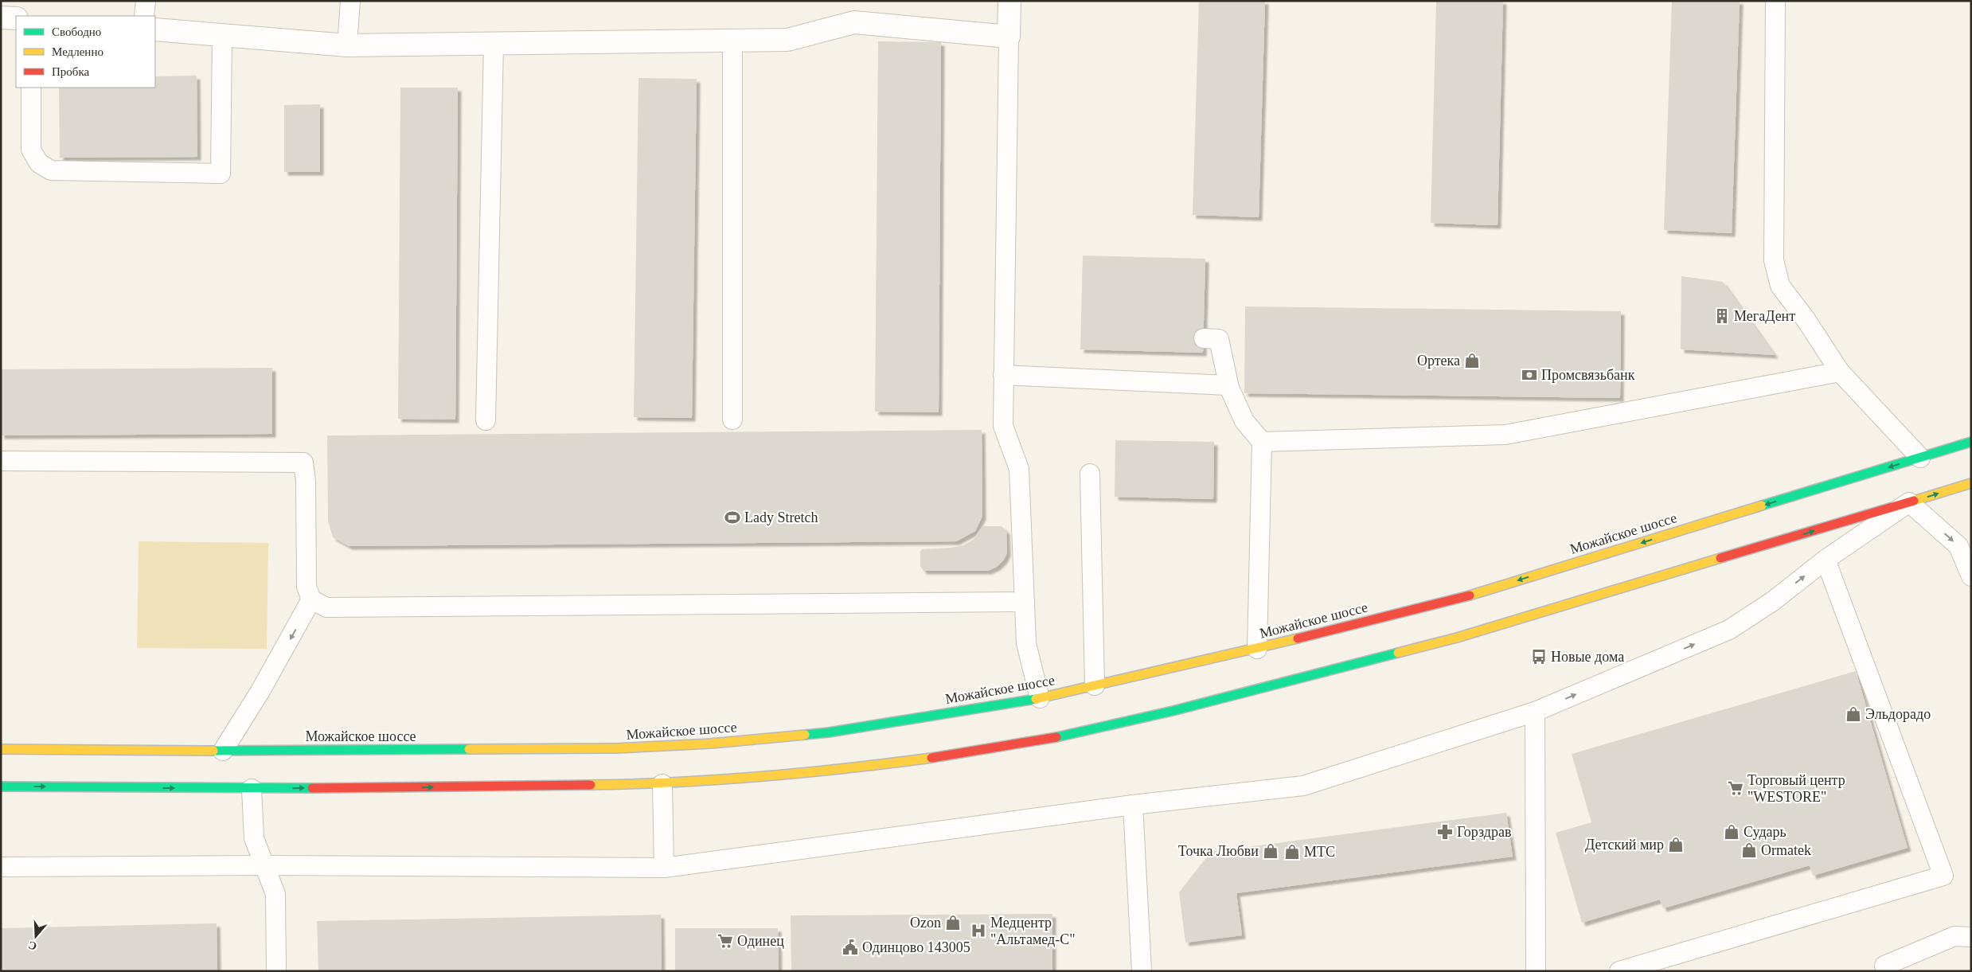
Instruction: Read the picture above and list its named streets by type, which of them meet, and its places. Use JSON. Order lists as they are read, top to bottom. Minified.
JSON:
{"streets":{"main road":["Можайское шоссе"]},"places":{"building":["МегаДент"],"shop":["Ортека","Эльдорадо","Сударь","Детский мир","Ormatek","Точка Любви","МТС","Ozon"],"bank":["Промсвязьбанк"],"sports":["Lady Stretch"],"bus stop":["Новые дома"],"supermarket":["Торговый центр \"WESTORE\"","Одинец"],"pharmacy":["Горздрав"],"hospital":["Медцентр \"Альтамед-С\""],"public building":["Одинцово 143005"]},"legend":["Свободно","Медленно","Пробка"],"north":"bottom"}
